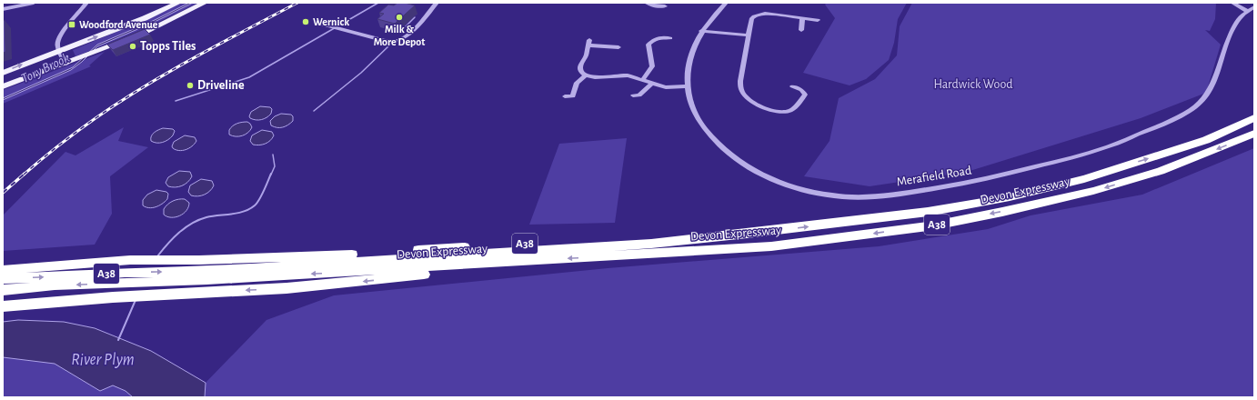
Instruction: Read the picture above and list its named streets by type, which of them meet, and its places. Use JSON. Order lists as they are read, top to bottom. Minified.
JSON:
{"streets":{"highway":["Devon Expressway","A38"],"street":["Merafield Road"]},"crossings":[["Devon Expressway","A38"]],"water":["Tory Brook","River Plym"],"parks":["Hardwick Wood"],"places":{"other":["Milk & More Depot","Wernick","Topps Tiles","Driveline"],"transit":["Woodford Avenue"]}}
